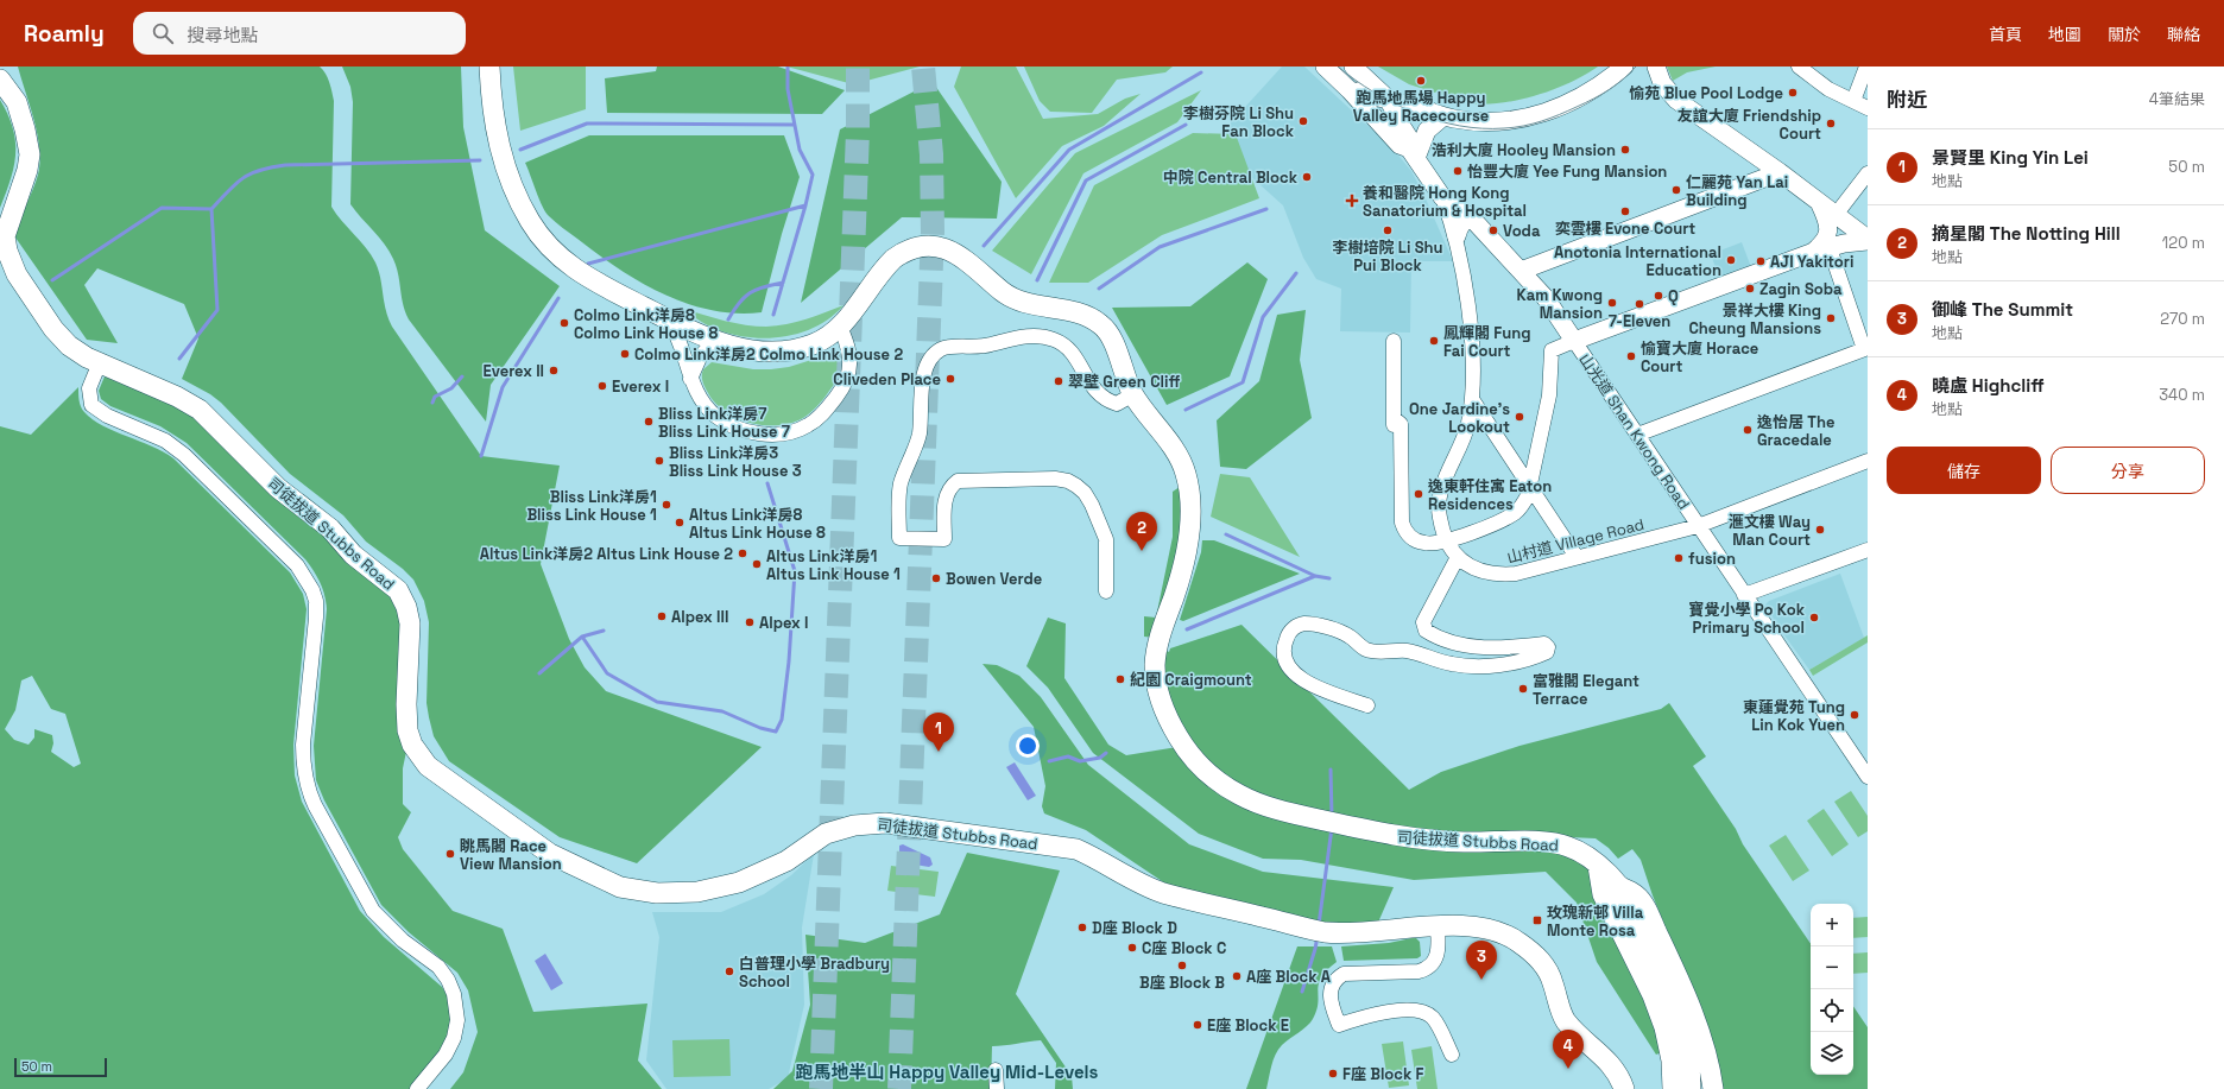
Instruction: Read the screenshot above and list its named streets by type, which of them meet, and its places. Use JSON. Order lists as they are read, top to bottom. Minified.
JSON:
{"streets":{"main road":["司徒拔道 Stubbs Road"],"street":["山光道 Shan Kwong Road","山村道 Village Road"]},"crossings":[["山光道 Shan Kwong Road","山村道 Village Road"]],"districts":["跑馬地半山 Happy Valley Mid-Levels"],"places":{"other":["跑馬地馬場 Happy Valley Racecourse","愉苑 Blue Pool Lodge","李樹芬院 Li Shu Fan Block","友誼大廈 Friendship Court","浩利大廈 Hooley Mansion","怡豐大廈 Yee Fung Mansion","中院 Central Block","仁麗苑 Yan Lai Building","奕雲樓 Evone Court","李樹培院 Li Shu Pui Block","Voda","Anotonia International Education","AJI Yakitori","Zagin Soba","Q","Kam Kwong Mansion","7-Eleven","景祥大樓 King Cheung Mansions","Colmo Link洋房8 Colmo Link House 8","鳳輝閣 Fung Fai Court","Colmo Link洋房2 Colmo Link House 2","愉寶大廈 Horace Court","Everex II","Cliveden Place","翠壁 Green Cliff","Everex I","One Jardine's Lookout","Bliss Link洋房7 Bliss Link House 7","逸怡居 The Gracedale","Bliss Link洋房3 Bliss Link House 3","逸東軒住寓 Eaton Residences","Bliss Link洋房1 Bliss Link House 1","Altus Link洋房8 Altus Link House 8","滙文樓 Way Man Court","Altus Link洋房2 Altus Link House 2","fusion","Altus Link洋房1 Altus Link House 1","Bowen Verde","Alpex III","寶覺小學 Po Kok Primary School","Alpex I","紀園 Craigmount","富雅閣 Elegant Terrace","東蓮覺苑 Tung Lin Kok Yuen","眺馬閣 Race View Mansion","D座 Block D","C座 Block C","B座 Block B","白普理小學 Bradbury School","A座 Block A","E座 Block E","F座 Block F"],"health":["養和醫院 Hong Kong Sanatorium & Hospital"],"transit":["玫瑰新邨 Villa Monte Rosa"]},"scale_bar":"50 m","page":{"header":"Roamly","search":"搜尋地點","nav":["首頁","地圖","關於","聯絡"],"heading":["附近","4筆結果"],"list":[{"mark":"1","name":"景賢里 King Yin Lei","note":"地點","value":"50 m"},{"mark":"2","name":"摘星閣 The Notting Hill","note":"地點","value":"120 m"},{"mark":"3","name":"御峰 The Summit","note":"地點","value":"270 m"},{"mark":"4","name":"曉盧 Highcliff","note":"地點","value":"340 m"}],"buttons":["儲存","分享"],"pins":["2","1","3","4"],"map_buttons":["+","−"],"scale":"50 m"}}
